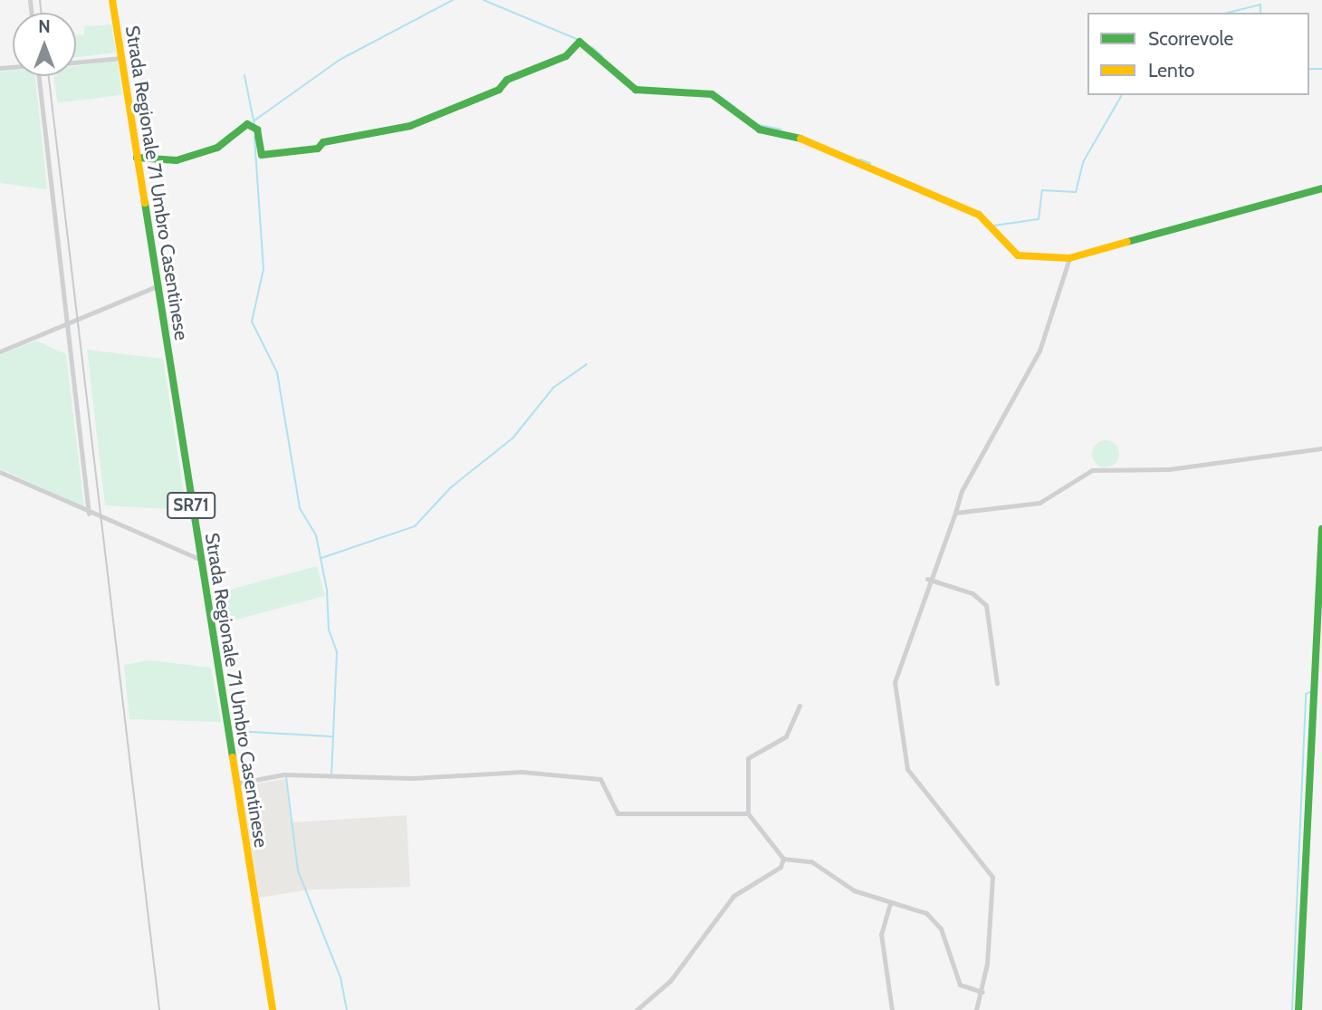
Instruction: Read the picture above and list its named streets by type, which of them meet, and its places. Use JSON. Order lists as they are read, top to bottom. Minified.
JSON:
{"streets":{"street":["Strada Regionale 71 Umbro Casentinese","SR71"]},"legend":["Scorrevole","Lento"],"north":"top"}
